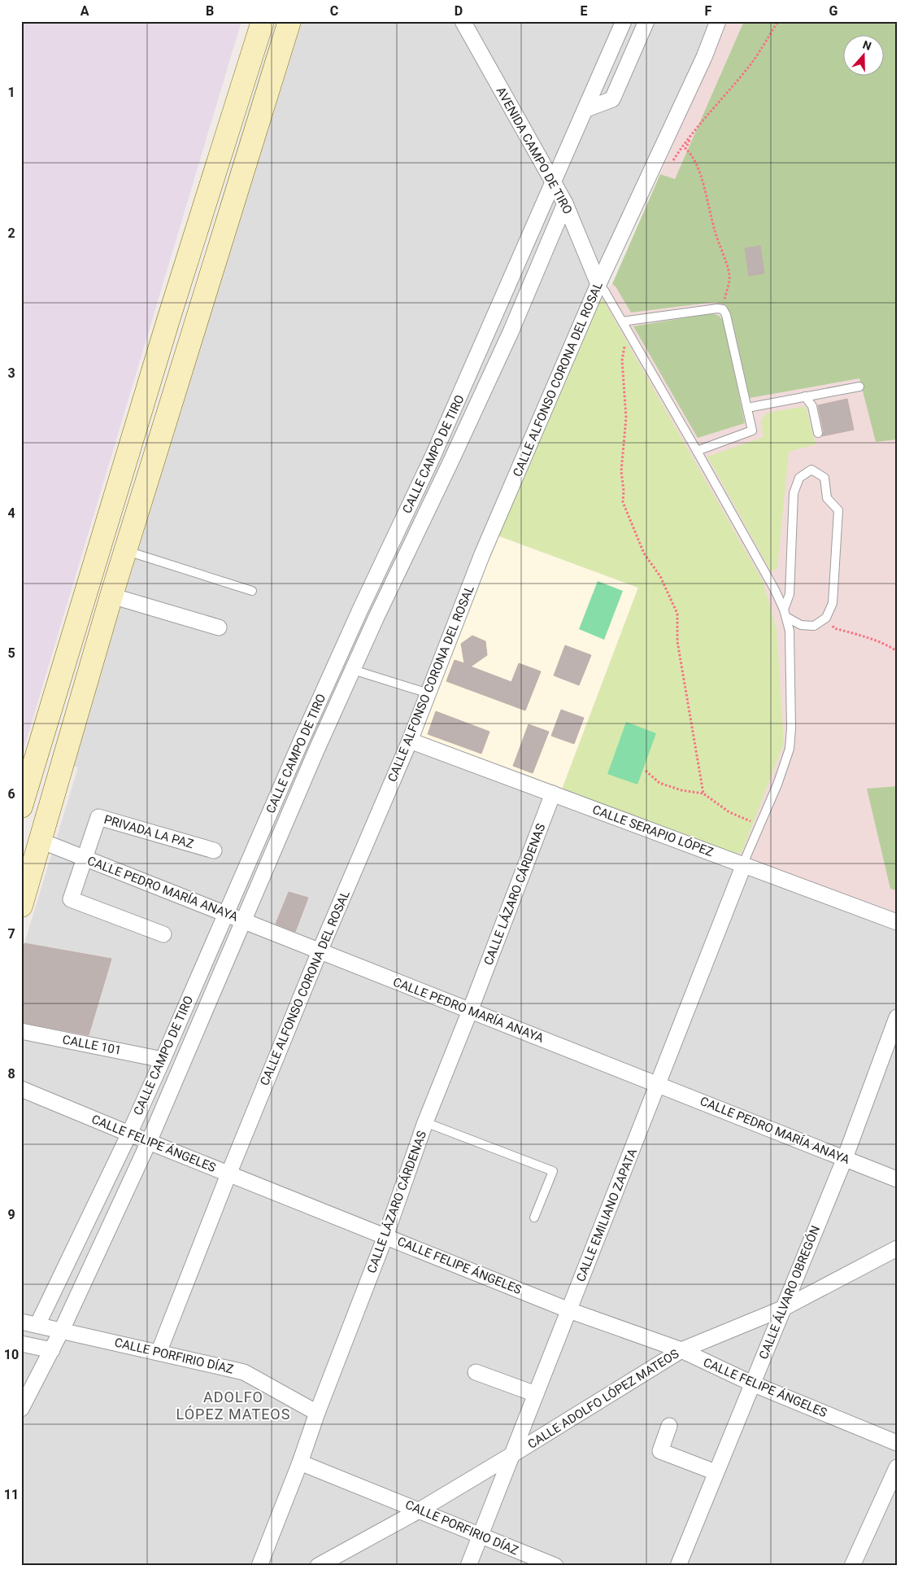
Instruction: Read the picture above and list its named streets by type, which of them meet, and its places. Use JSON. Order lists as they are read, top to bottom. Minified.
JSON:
{"streets":{"street":["AVENIDA CAMPO DE TIRO","CALLE ALFONSO CORONA DEL ROSAL","CALLE CAMPO DE TIRO","CALLE SERAPIO LÓPEZ","PRIVADA LA PAZ","CALLE PEDRO MARÍA ANAYA","CALLE LÁZARO CÁRDENAS","CALLE 101","CALLE FELIPE ÁNGELES","CALLE EMILIANO ZAPATA","CALLE ÁLVARO OBREGÓN","CALLE PORFIRIO DÍAZ","CALLE ADOLFO LÓPEZ MATEOS"]},"crossings":[["AVENIDA CAMPO DE TIRO","CALLE ALFONSO CORONA DEL ROSAL"],["AVENIDA CAMPO DE TIRO","CALLE CAMPO DE TIRO"],["CALLE ALFONSO CORONA DEL ROSAL","CALLE SERAPIO LÓPEZ"],["CALLE ALFONSO CORONA DEL ROSAL","CALLE PEDRO MARÍA ANAYA"],["CALLE ALFONSO CORONA DEL ROSAL","CALLE FELIPE ÁNGELES"],["CALLE ALFONSO CORONA DEL ROSAL","CALLE PORFIRIO DÍAZ"],["CALLE CAMPO DE TIRO","CALLE PEDRO MARÍA ANAYA"],["CALLE CAMPO DE TIRO","CALLE 101"],["CALLE CAMPO DE TIRO","CALLE FELIPE ÁNGELES"],["CALLE CAMPO DE TIRO","CALLE PORFIRIO DÍAZ"],["CALLE SERAPIO LÓPEZ","CALLE LÁZARO CÁRDENAS"],["CALLE SERAPIO LÓPEZ","CALLE EMILIANO ZAPATA"],["PRIVADA LA PAZ","CALLE PEDRO MARÍA ANAYA"],["CALLE PEDRO MARÍA ANAYA","CALLE LÁZARO CÁRDENAS"],["CALLE PEDRO MARÍA ANAYA","CALLE EMILIANO ZAPATA"],["CALLE PEDRO MARÍA ANAYA","CALLE ÁLVARO OBREGÓN"],["CALLE LÁZARO CÁRDENAS","CALLE FELIPE ÁNGELES"],["CALLE LÁZARO CÁRDENAS","CALLE PORFIRIO DÍAZ"],["CALLE FELIPE ÁNGELES","CALLE EMILIANO ZAPATA"],["CALLE FELIPE ÁNGELES","CALLE ÁLVARO OBREGÓN"],["CALLE FELIPE ÁNGELES","CALLE ADOLFO LÓPEZ MATEOS"],["CALLE EMILIANO ZAPATA","CALLE PORFIRIO DÍAZ"],["CALLE EMILIANO ZAPATA","CALLE ADOLFO LÓPEZ MATEOS"],["CALLE ÁLVARO OBREGÓN","CALLE ADOLFO LÓPEZ MATEOS"],["CALLE PORFIRIO DÍAZ","CALLE ADOLFO LÓPEZ MATEOS"]],"districts":["ADOLFO LÓPEZ MATEOS"],"north":"top","grid":{"columns":["A","B","C","D","E","F","G"],"rows":["1","2","3","4","5","6","7","8","9","10","11"]}}
